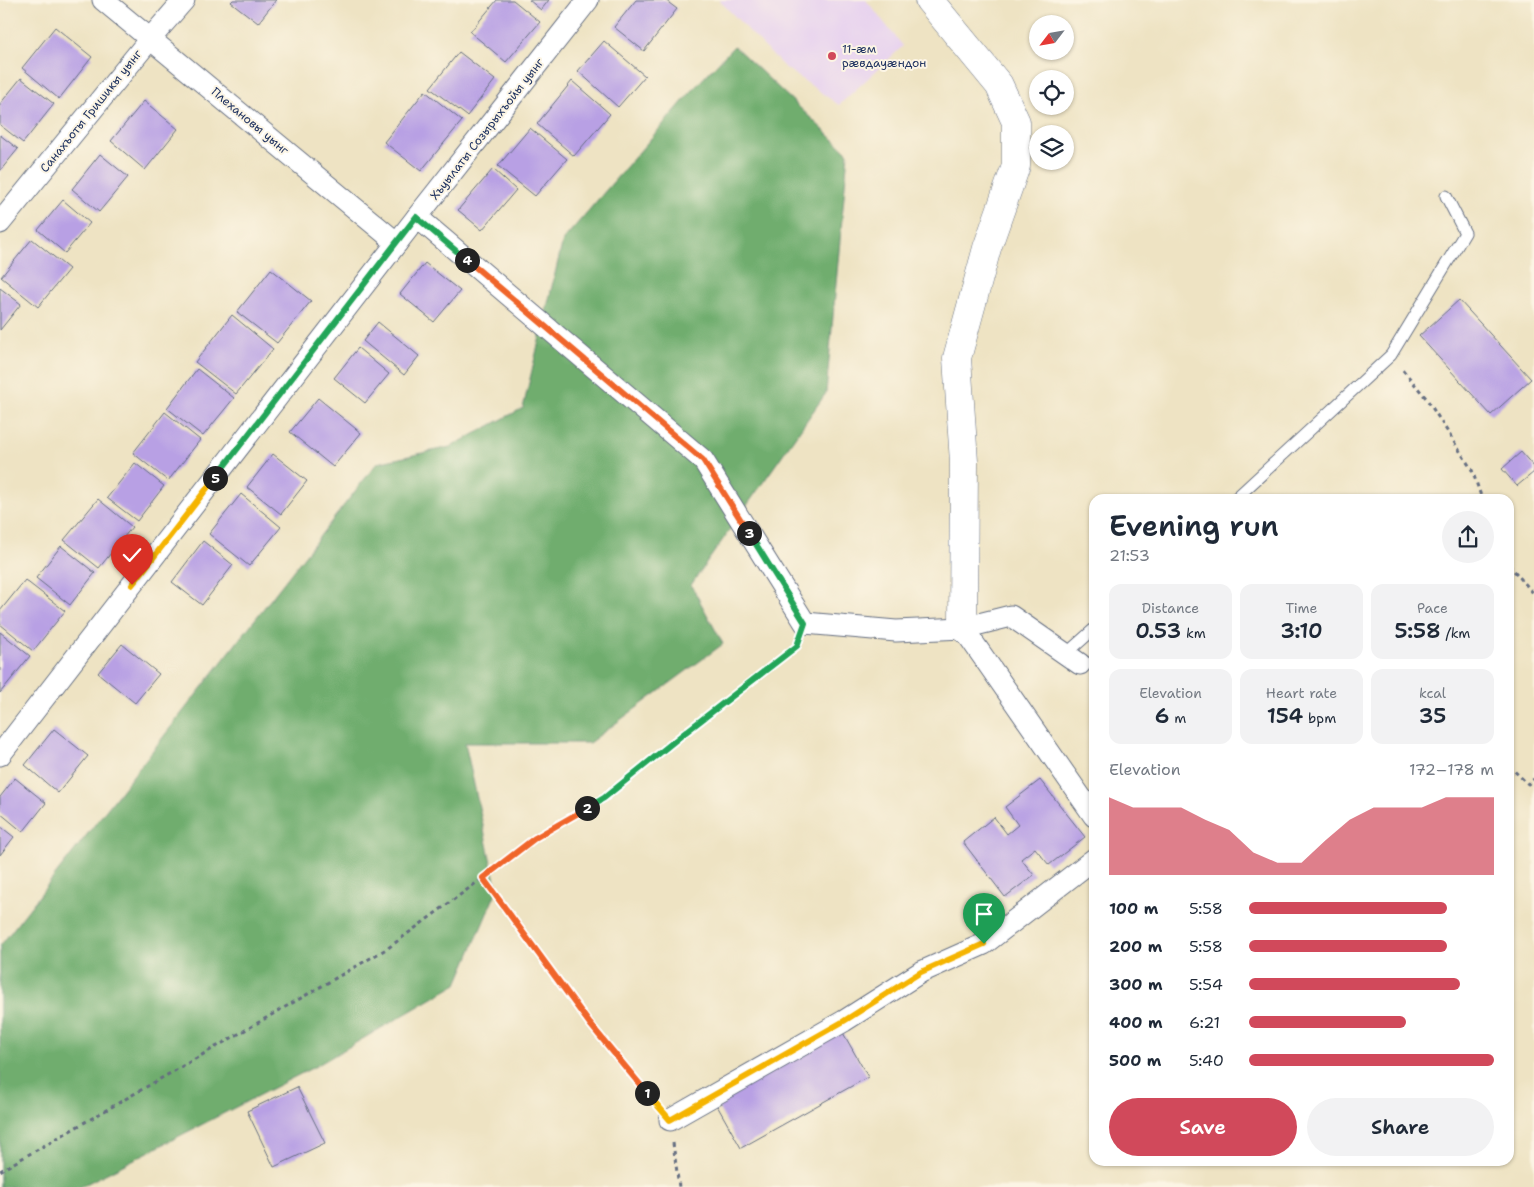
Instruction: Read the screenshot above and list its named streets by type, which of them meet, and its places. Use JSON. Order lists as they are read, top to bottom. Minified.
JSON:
{"streets":{"street":["Санахъоты Гришикы уынг","Плехановы уынг","Хъуылаты Созырыхъойы уынг"]},"crossings":[["Санахъоты Гришикы уынг","Плехановы уынг"],["Плехановы уынг","Хъуылаты Созырыхъойы уынг"]],"places":["11-æм рӕвдауӕндон"],"north":"bottom left","page":{"pins":["4","5","3","2","1"],"heading":["Evening run","21:53"],"stats":[["Distance","0.53 km"],["Time","3:10"],["Pace","5:58 /km"],["Elevation","6 m"],["Heart rate","154 bpm"],["kcal","35"]],"chart":["Elevation","172–178 m"],"list":[{"name":"100 m","note":"5:58"},{"name":"200 m","note":"5:58"},{"name":"300 m","note":"5:54"},{"name":"400 m","note":"6:21"},{"name":"500 m","note":"5:40"}],"buttons":["Save","Share"]}}
